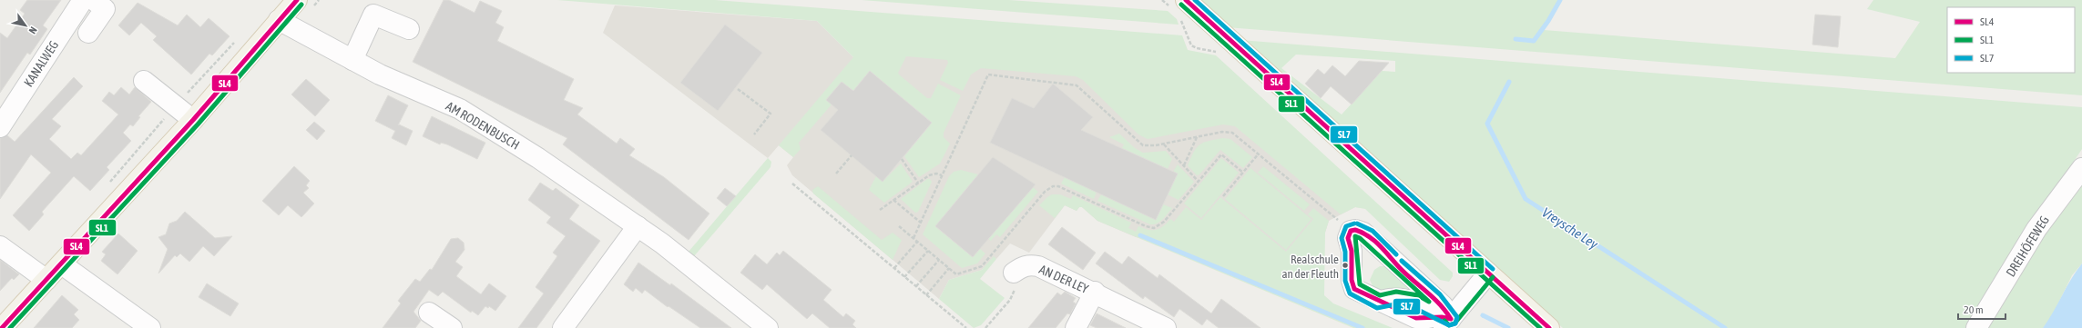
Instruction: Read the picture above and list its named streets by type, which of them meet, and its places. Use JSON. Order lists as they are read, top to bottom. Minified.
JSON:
{"streets":{"street":["KANALWEG","AM RODENBUSCH","DREIHÖFEWEG","AN DER LEY"]},"water":["Vreysche Ley"],"places":["Realschule an der Fleuth"],"lines":["transit line SL4","transit line SL7","transit line SL1"],"legend":["SL4","SL1","SL7"],"scale_bar":"20 m","north":"bottom right"}
